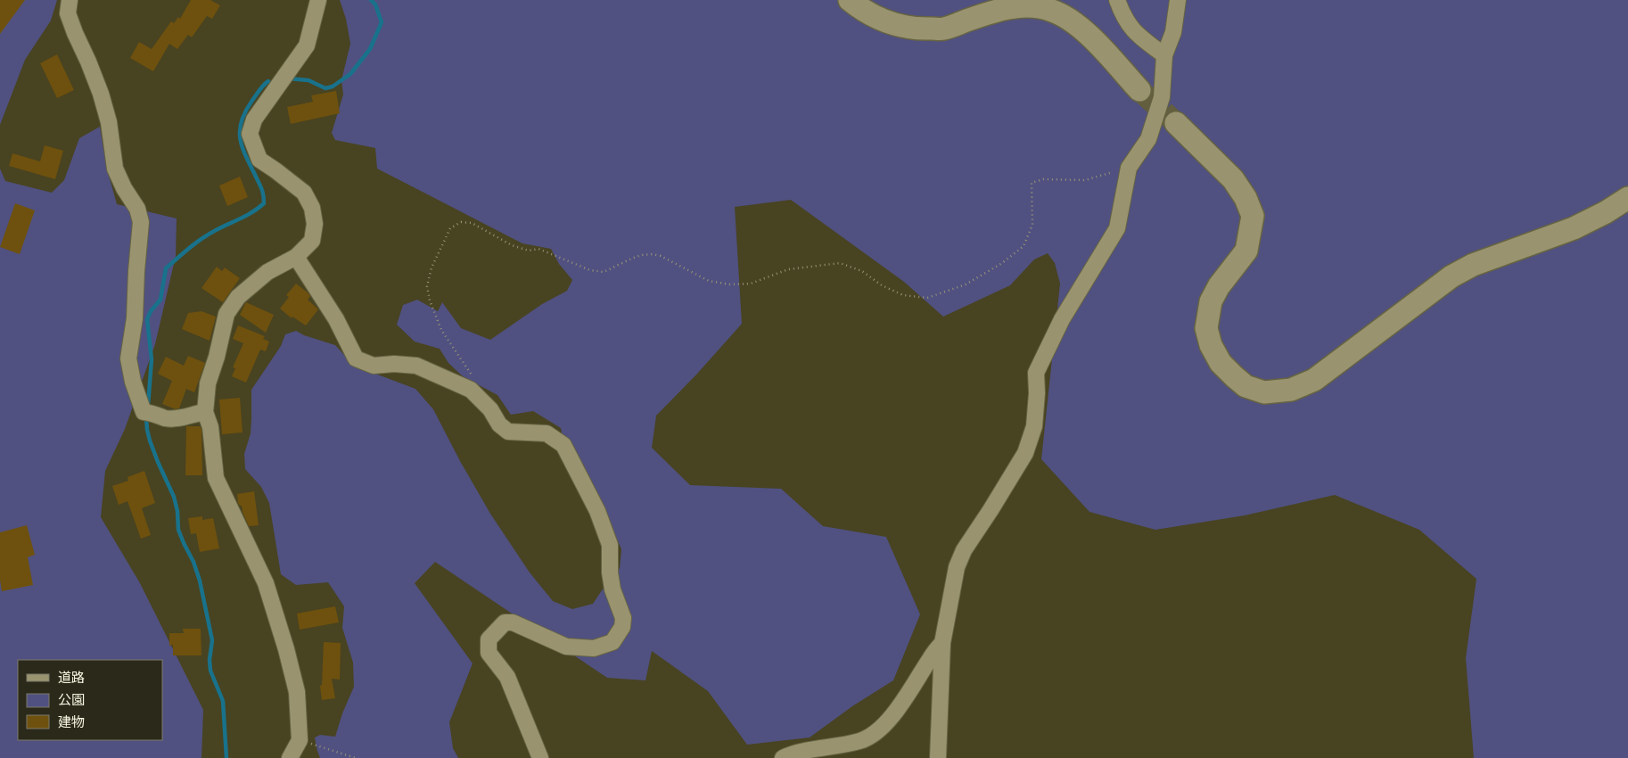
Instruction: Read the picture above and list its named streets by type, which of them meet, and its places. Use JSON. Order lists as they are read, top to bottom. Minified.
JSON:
{"legend":["道路","公園","建物"]}
